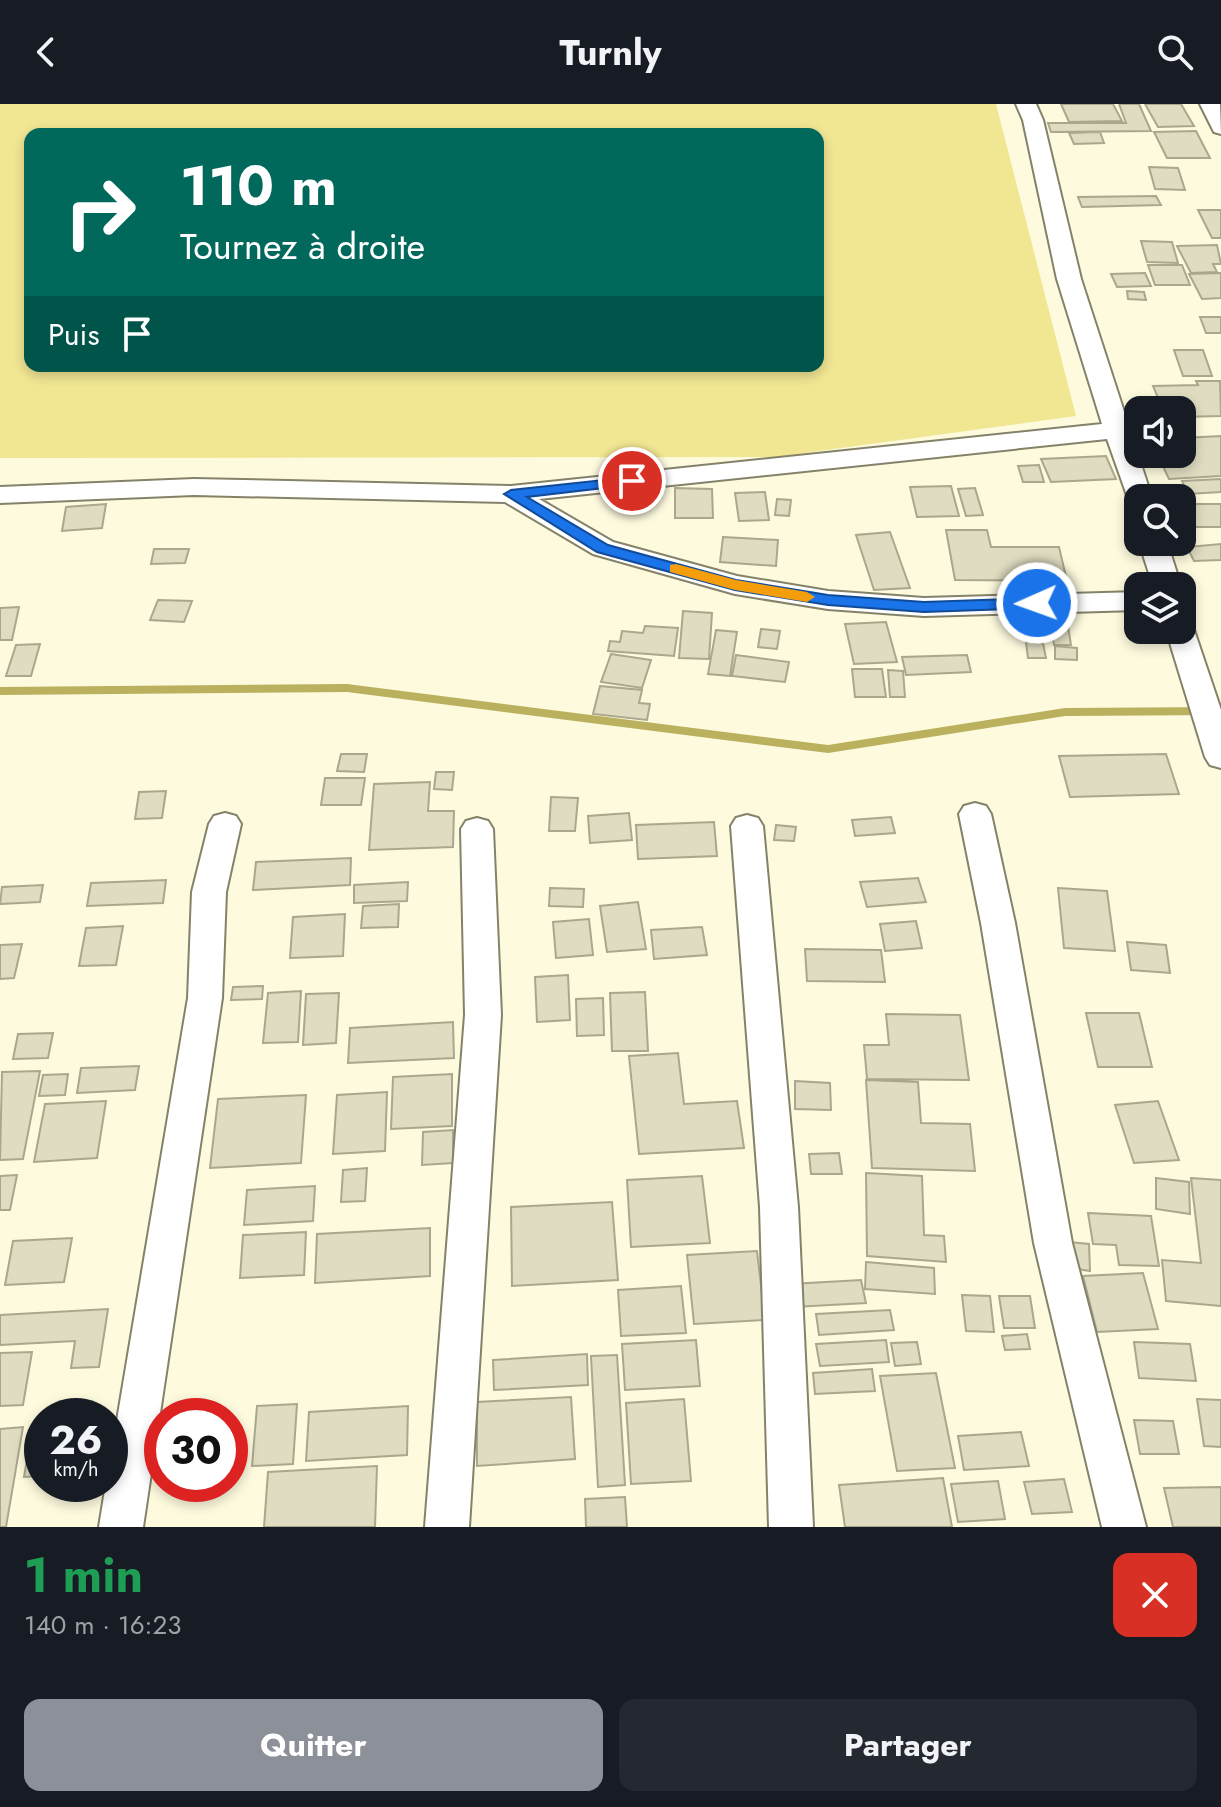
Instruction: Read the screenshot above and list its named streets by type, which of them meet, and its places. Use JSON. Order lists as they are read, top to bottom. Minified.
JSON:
{"page":{"header":"Turnly","turn":["110 m","Tournez à droite"],"then":"Puis","speed":"26 km/h","limit":"30","heading":["1 min","140 m · 16:23"],"buttons":["Quitter","Partager"]}}
